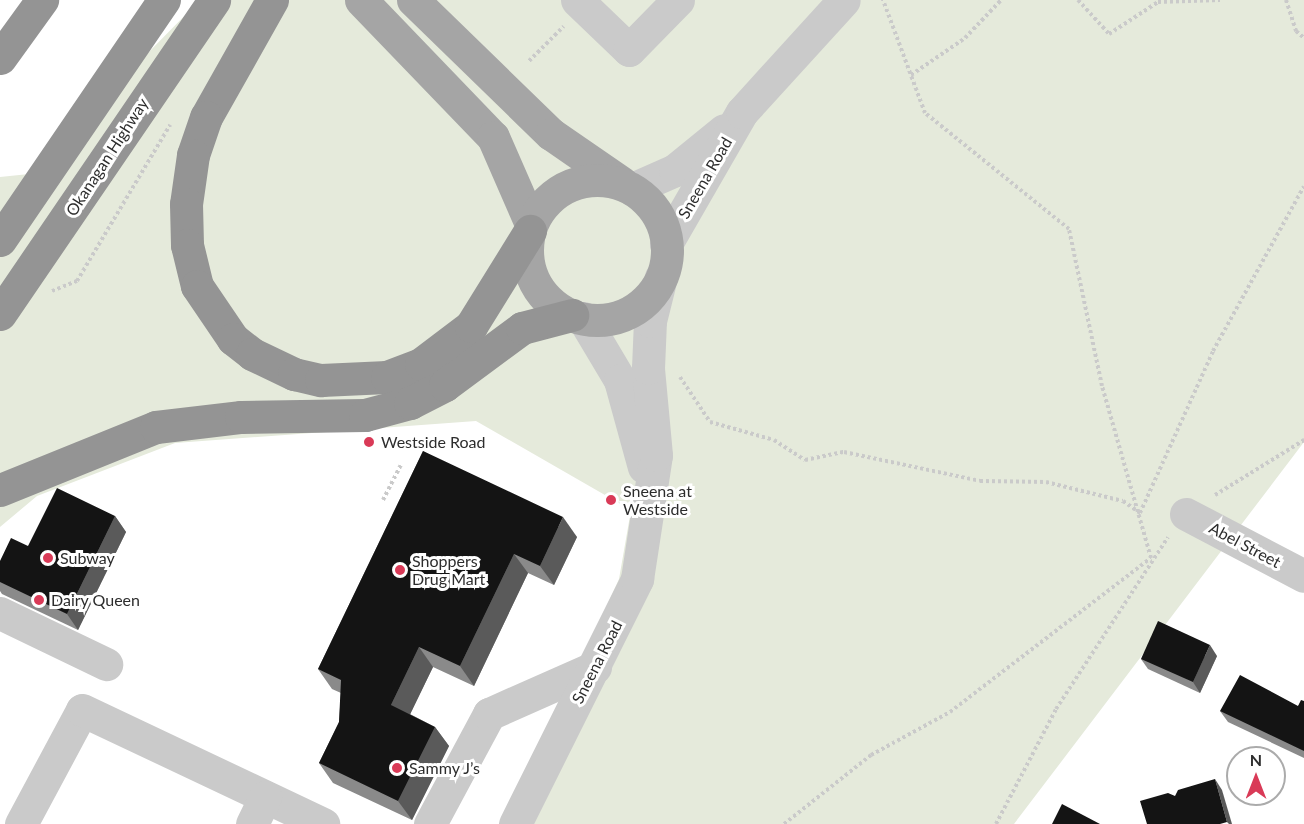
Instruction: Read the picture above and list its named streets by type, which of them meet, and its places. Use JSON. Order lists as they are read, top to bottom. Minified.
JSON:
{"streets":{"highway":["Okanagan Highway"],"street":["Sneena Road","Abel Street"]},"places":["Westside Road","Sneena at Westside","Subway","Shoppers Drug Mart","Dairy Queen","Sammy J’s"],"north":"top"}
